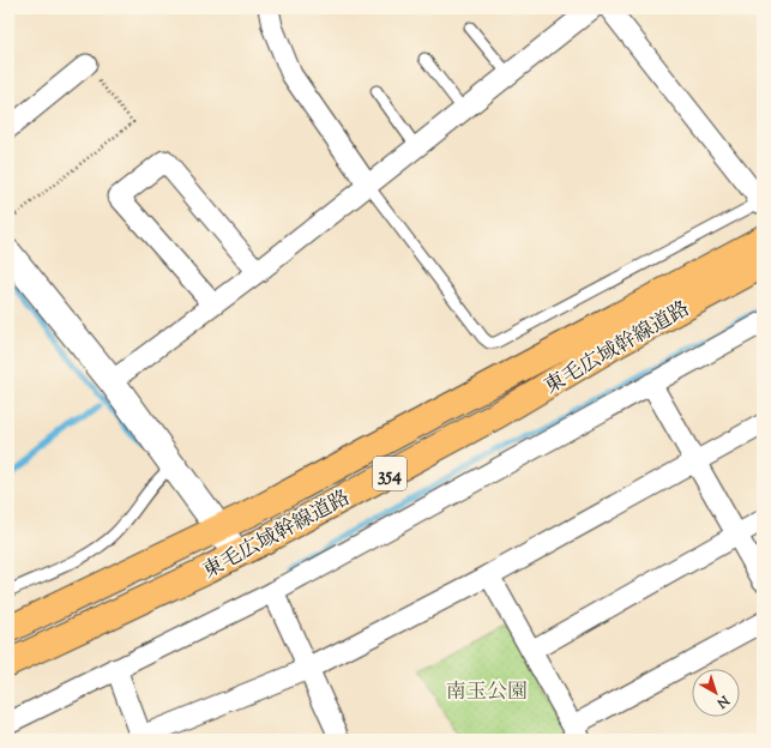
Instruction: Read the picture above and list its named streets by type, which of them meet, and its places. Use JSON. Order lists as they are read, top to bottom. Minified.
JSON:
{"streets":{"highway":["東毛広域幹線道路","354"]},"parks":["南玉公園"],"north":"bottom right"}
